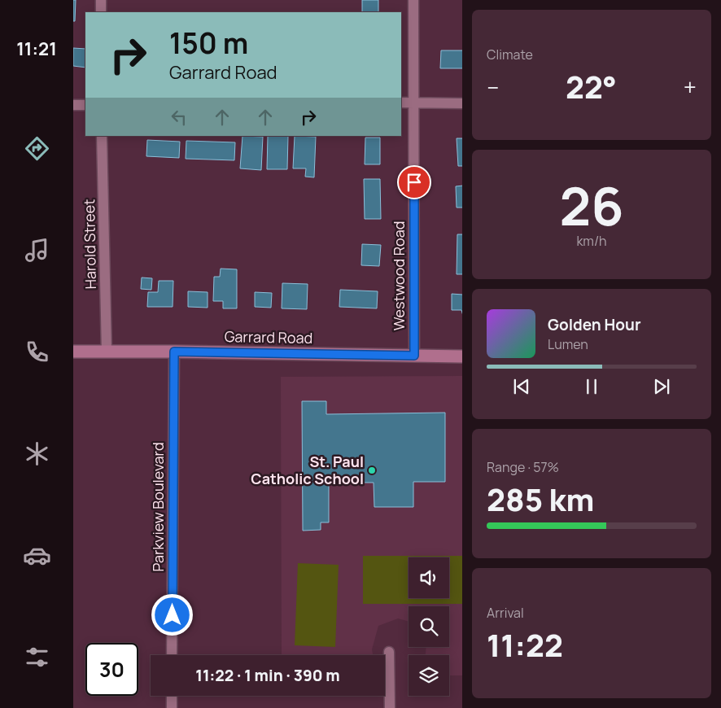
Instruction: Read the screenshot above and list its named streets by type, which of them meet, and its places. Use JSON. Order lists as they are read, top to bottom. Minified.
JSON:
{"streets":{"street":["Harold Street","Westwood Road","Garrard Road","Parkview Boulevard"]},"crossings":[["Harold Street","Garrard Road"],["Westwood Road","Garrard Road"],["Garrard Road","Parkview Boulevard"]],"places":["St. Paul Catholic School"],"page":{"tabs":"11:21","tile":["Climate",["26","km/h"],["Range · 57%","285 km"],["Arrival","11:22"]],"turn":["150 m","Garrard Road"],"heat":["−","22°","+"],"song":["Golden Hour","Lumen"],"limit":"30","trip":"11:22 · 1 min · 390 m"}}
